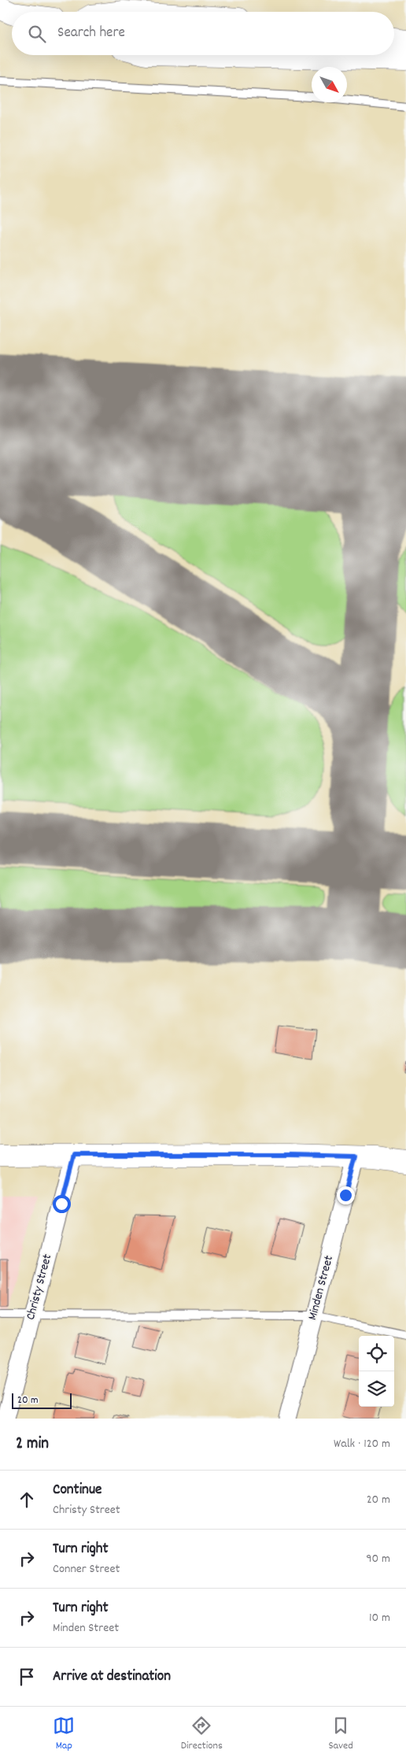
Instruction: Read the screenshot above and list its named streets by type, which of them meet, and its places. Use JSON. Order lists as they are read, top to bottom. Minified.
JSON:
{"streets":{"street":["Christy Street","Minden Street"]},"scale_bar":"20 m","north":"bottom right","page":{"search":"Search here","scale":"20 m","heading":["2 min","Walk · 120 m"],"list":[["Continue","Christy Street","20 m"],["Turn right","Conner Street","90 m"],["Turn right","Minden Street","10 m"],"Arrive at destination"],"nav":["Map","Directions","Saved"]}}
